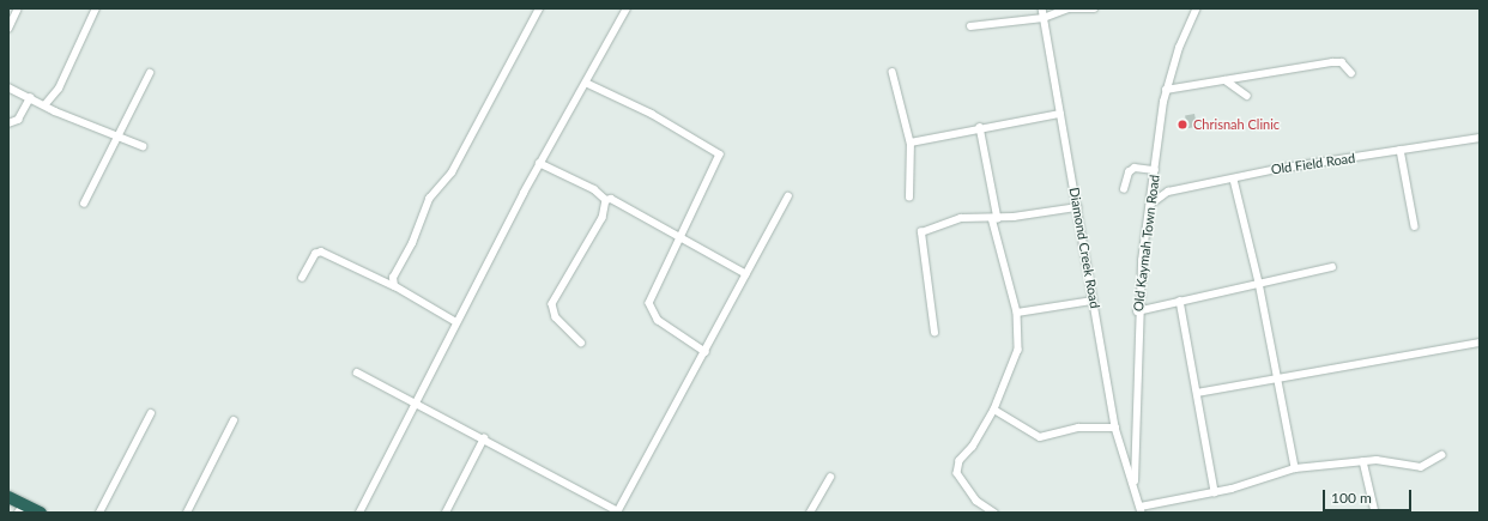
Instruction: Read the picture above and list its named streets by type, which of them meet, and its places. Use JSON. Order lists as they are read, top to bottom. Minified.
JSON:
{"streets":{"street":["Old Field Road","Old Kaymah Town Road","Diamond Creek Road"]},"crossings":[["Old Field Road","Old Kaymah Town Road"],["Old Kaymah Town Road","Diamond Creek Road"]],"places":["Chrisnah Clinic"],"scale_bar":"100 m"}
